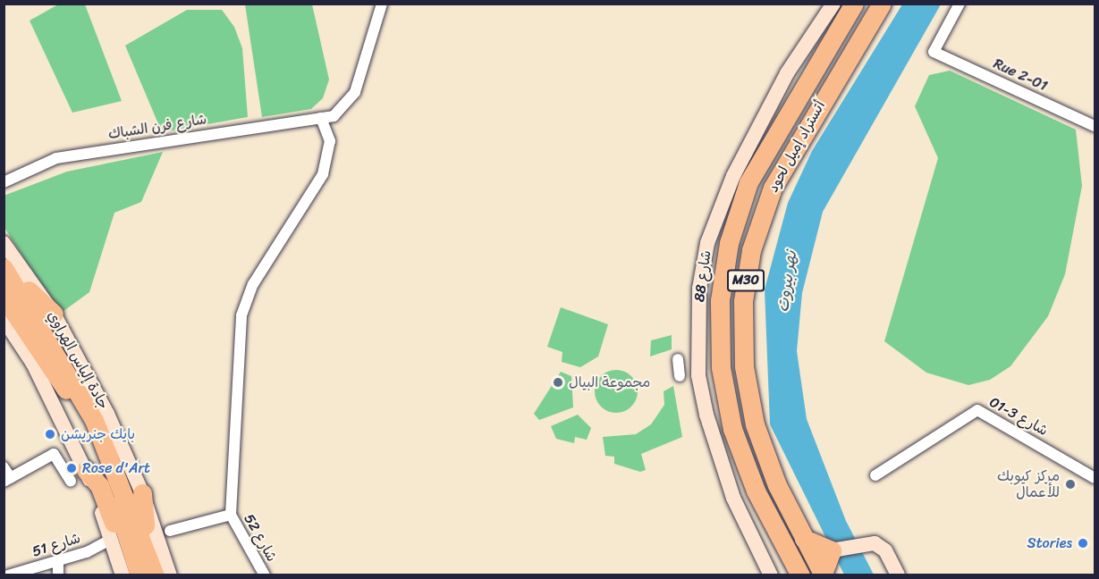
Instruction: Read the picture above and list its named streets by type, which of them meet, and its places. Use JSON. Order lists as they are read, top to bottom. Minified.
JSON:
{"streets":{"highway":["أتستراد إميل لحود","M30","جادة إلياس الهراوي"],"street":["Rue 2-01","شارع فرن الشباك","شارع 88","شارع 3-01","شارع 52","شارع 51"]},"water":["نهر بيروت"],"places":["مجموعة البيال","بايك جنريشن","Rose d'Art","مركز كيوبك للأعمال","Stories"]}
